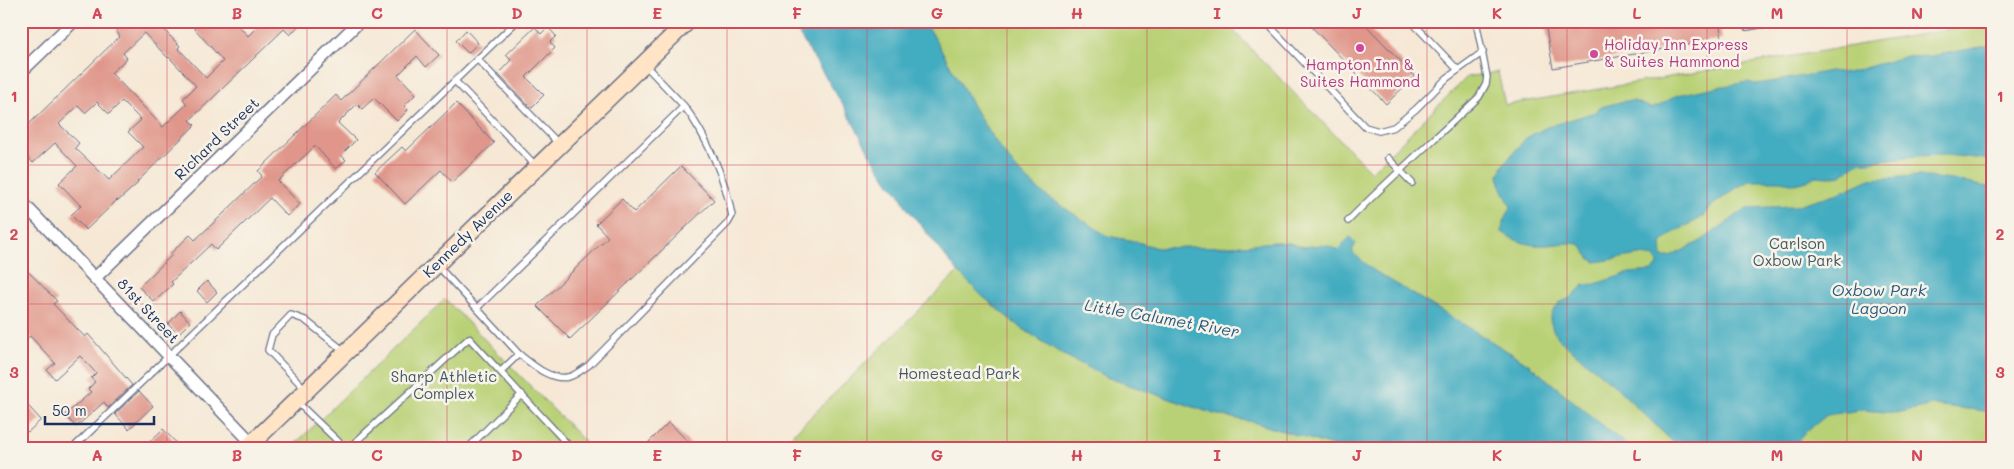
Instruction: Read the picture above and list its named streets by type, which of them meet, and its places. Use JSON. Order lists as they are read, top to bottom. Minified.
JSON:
{"streets":{"street":["Richard Street","Kennedy Avenue","81st Street"]},"crossings":[["Richard Street","81st Street"],["Kennedy Avenue","81st Street"]],"water":["Oxbow Park Lagoon","Little Calumet River"],"parks":["Carlson Oxbow Park","Homestead Park","Sharp Athletic Complex"],"places":["Hampton Inn & Suites Hammond","Holiday Inn Express & Suites Hammond"],"scale_bar":"50 m","grid":{"columns":["A","B","C","D","E","F","G","H","I","J","K","L","M","N"],"rows":["1","2","3"]}}
